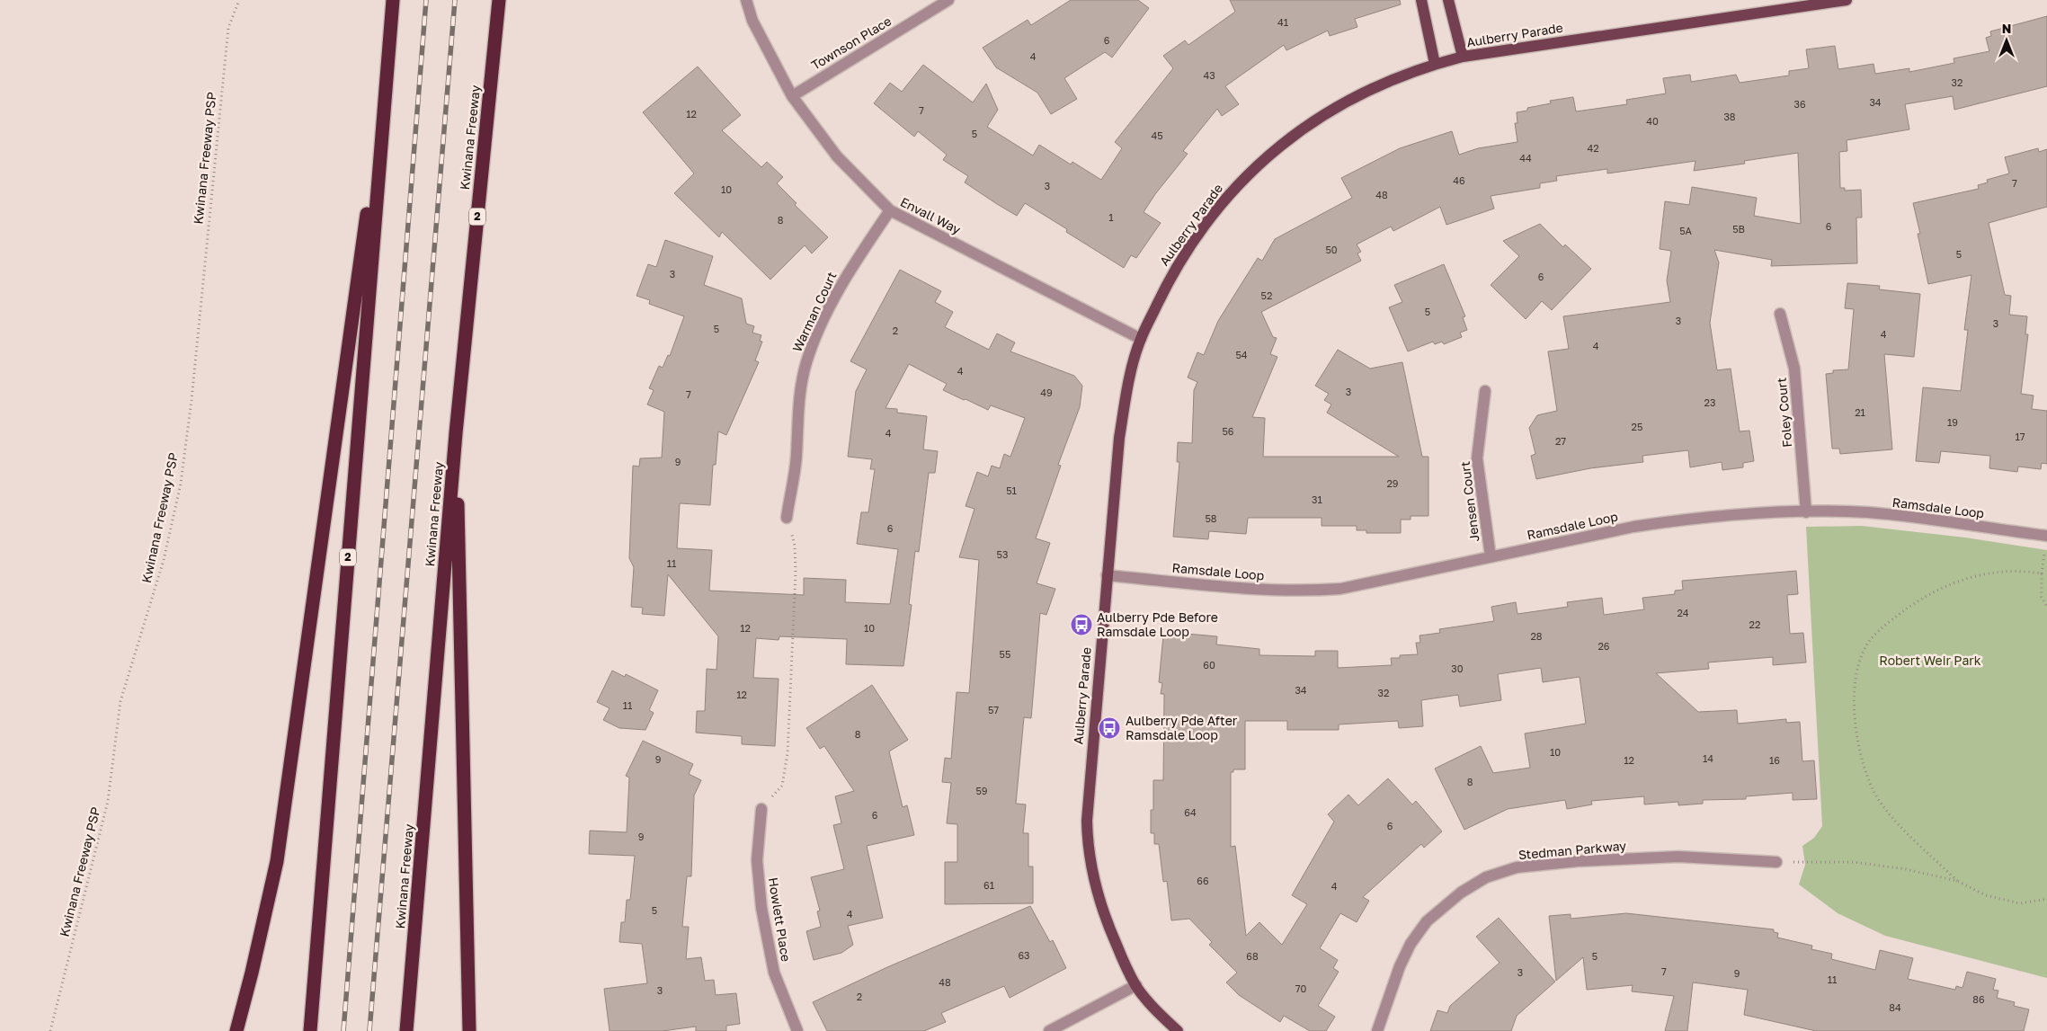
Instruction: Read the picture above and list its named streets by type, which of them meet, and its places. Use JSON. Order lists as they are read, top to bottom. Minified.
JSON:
{"streets":{"highway":["Kwinana Freeway","2"],"main road":["Aulberry Parade"],"street":["Townson Place","Envall Way","Warman Court","Foley Court","Jensen Court","Ramsdale Loop","Stedman Parkway","Howlett Place"],"path":["Kwinana Freeway PSP"]},"crossings":[["Aulberry Parade","Envall Way"],["Aulberry Parade","Ramsdale Loop"],["Townson Place","Envall Way"],["Envall Way","Warman Court"],["Foley Court","Ramsdale Loop"],["Jensen Court","Ramsdale Loop"]],"parks":["Robert Weir Park"],"places":{"bus stop":["Aulberry Pde Before Ramsdale Loop","Aulberry Pde After Ramsdale Loop"]},"house_numbers":["41","6","4","43","32","34","36","7","12","38","40","5","45","42","44","46","7","3","10","48","1","8","6","5B","5A","50","5","3","6","52","5","3","3","5","2","4","4","54","4","3","49","7","23","21","19","25","56","4","17","27","9","29","51","31","58","6","53","11","24","22","12","10","28","26","55","60","30","34","32","12","11","57","8","10","14","9","12","16","8","59","64","6","6","9","66","61","4","5","4","63","68","5","7","3","9","11","48","70","3","2","86","84"],"north":"top"}
